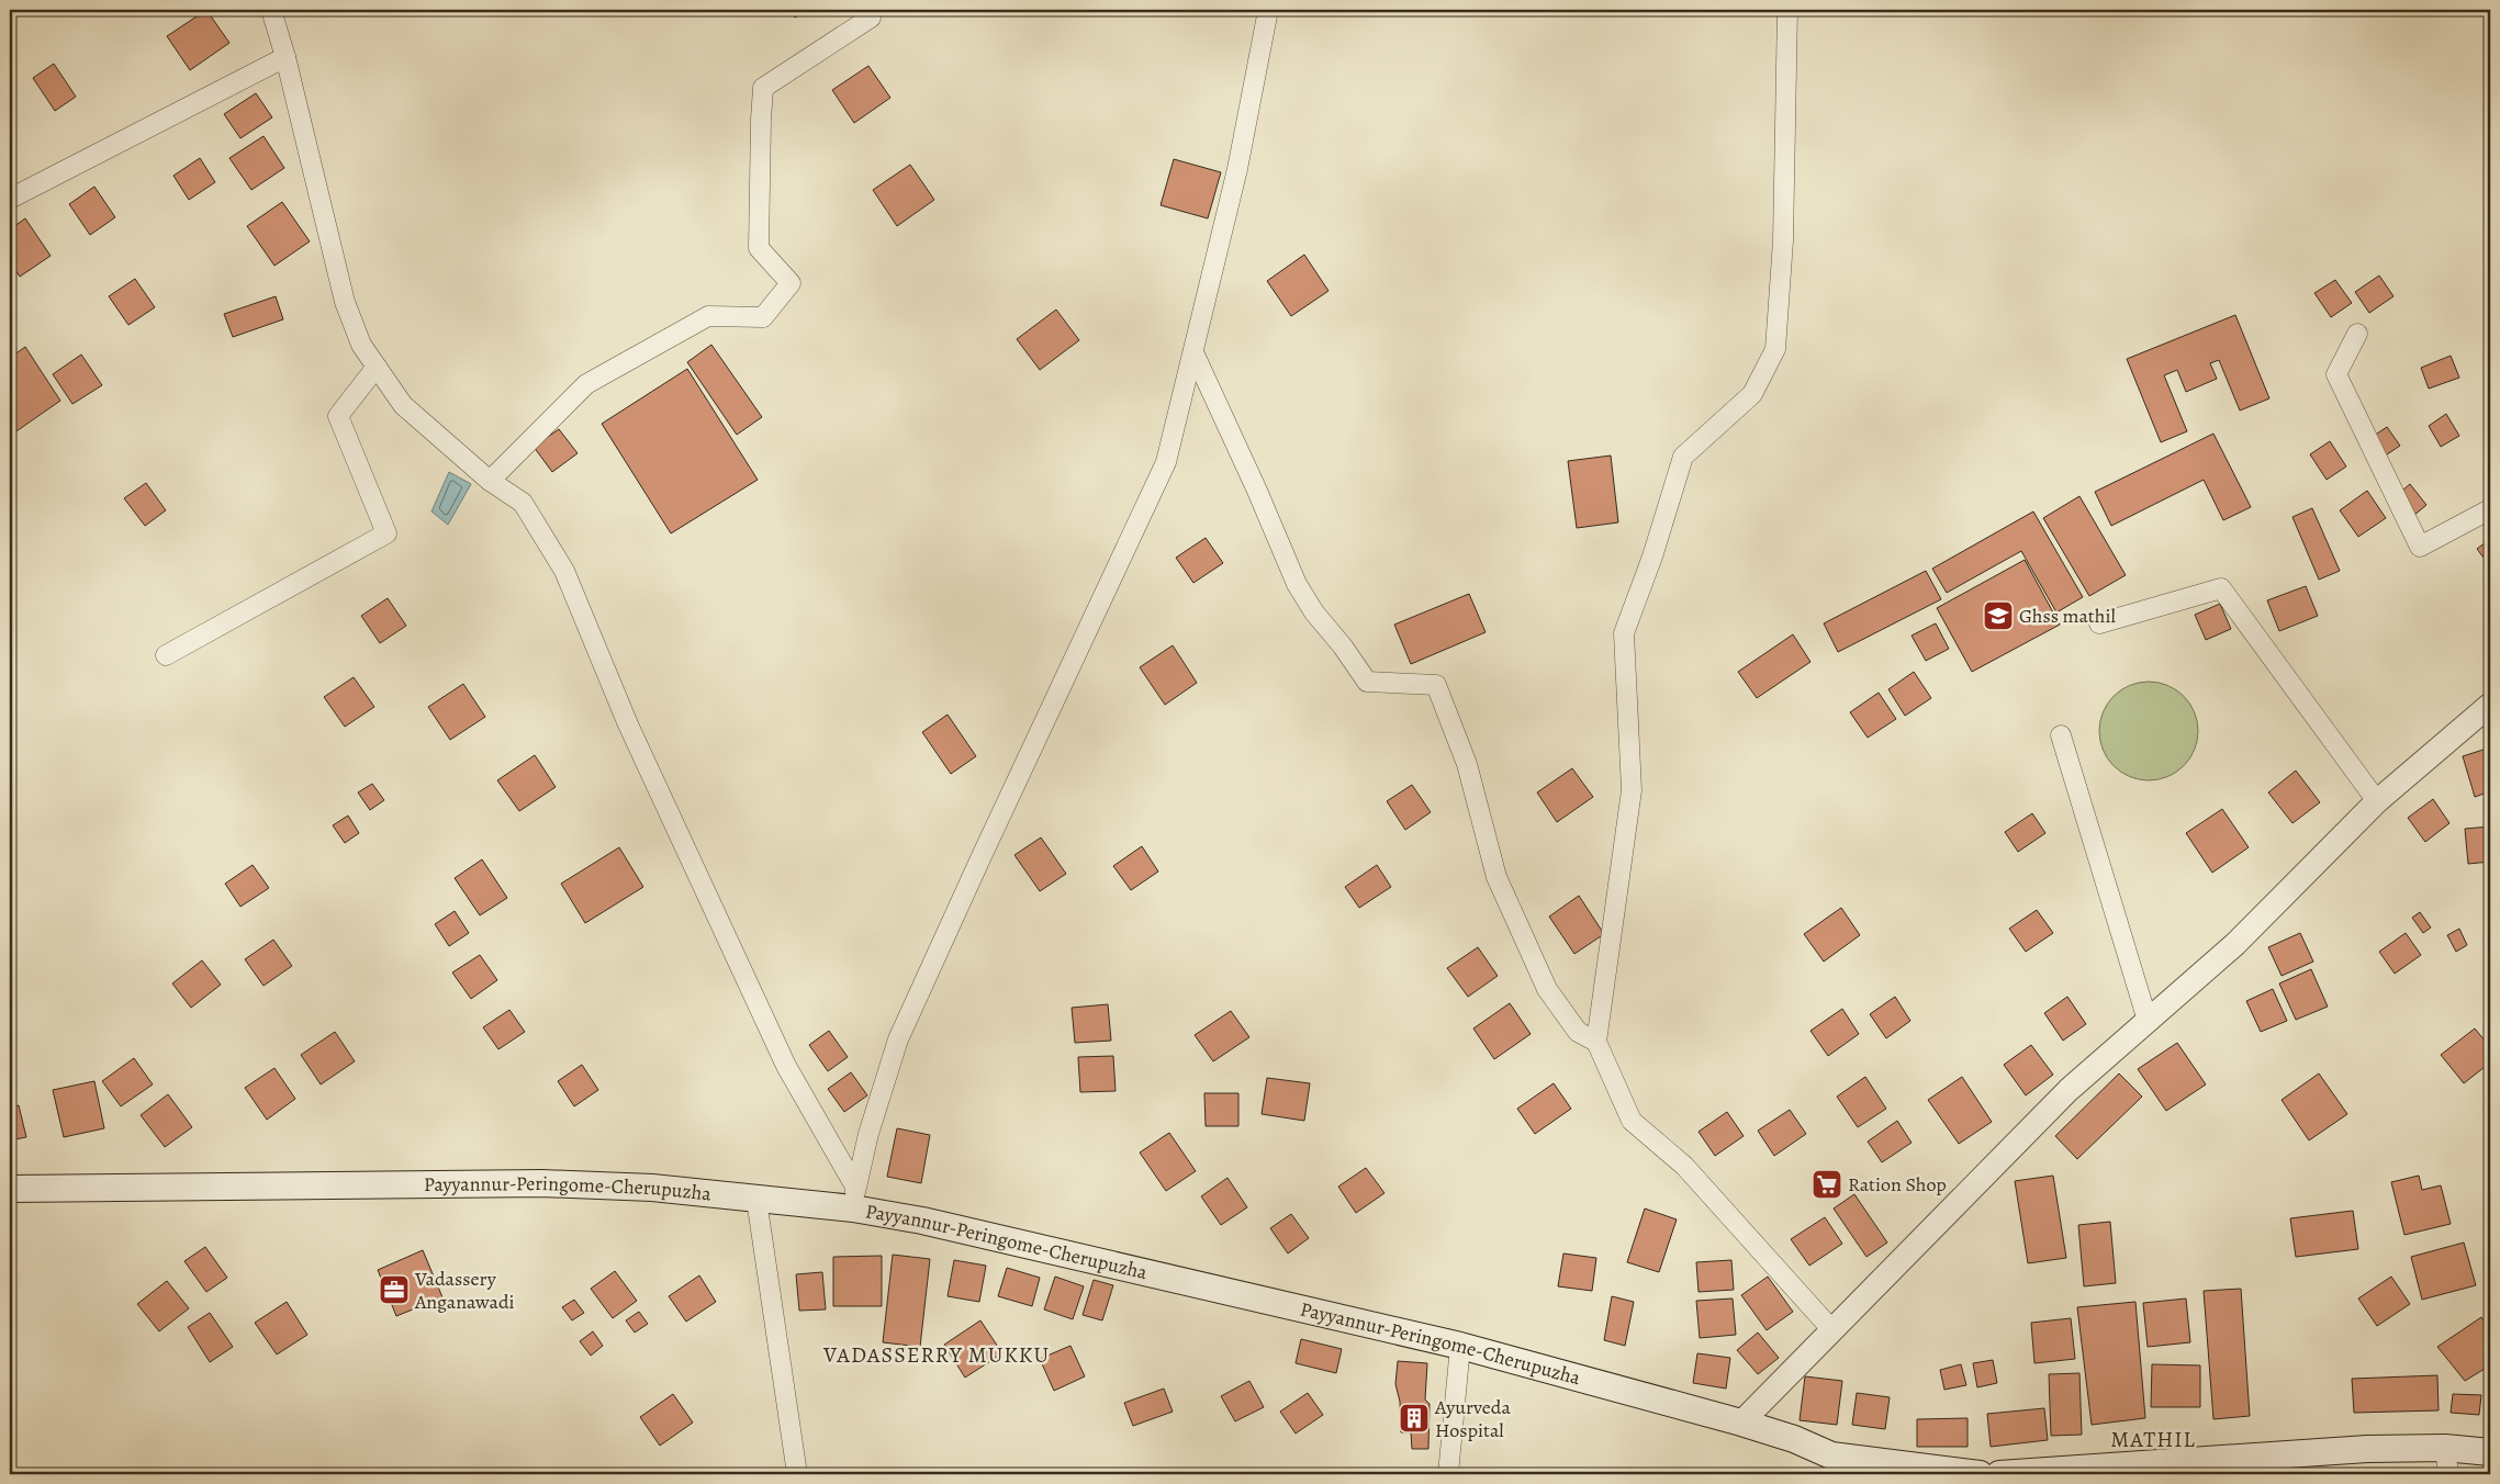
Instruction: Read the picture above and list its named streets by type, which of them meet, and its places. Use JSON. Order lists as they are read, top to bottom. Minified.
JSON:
{"streets":{"main road":["Payyannur-Peringome-Cherupuzha"]},"districts":["VADASSERRY MUKKU","MATHIL"],"places":{"school or university":["Ghss mathil"],"supermarket":["Ration Shop"],"office":["Vadassery Anganawadi"],"building":["Ayurveda Hospital"]}}
